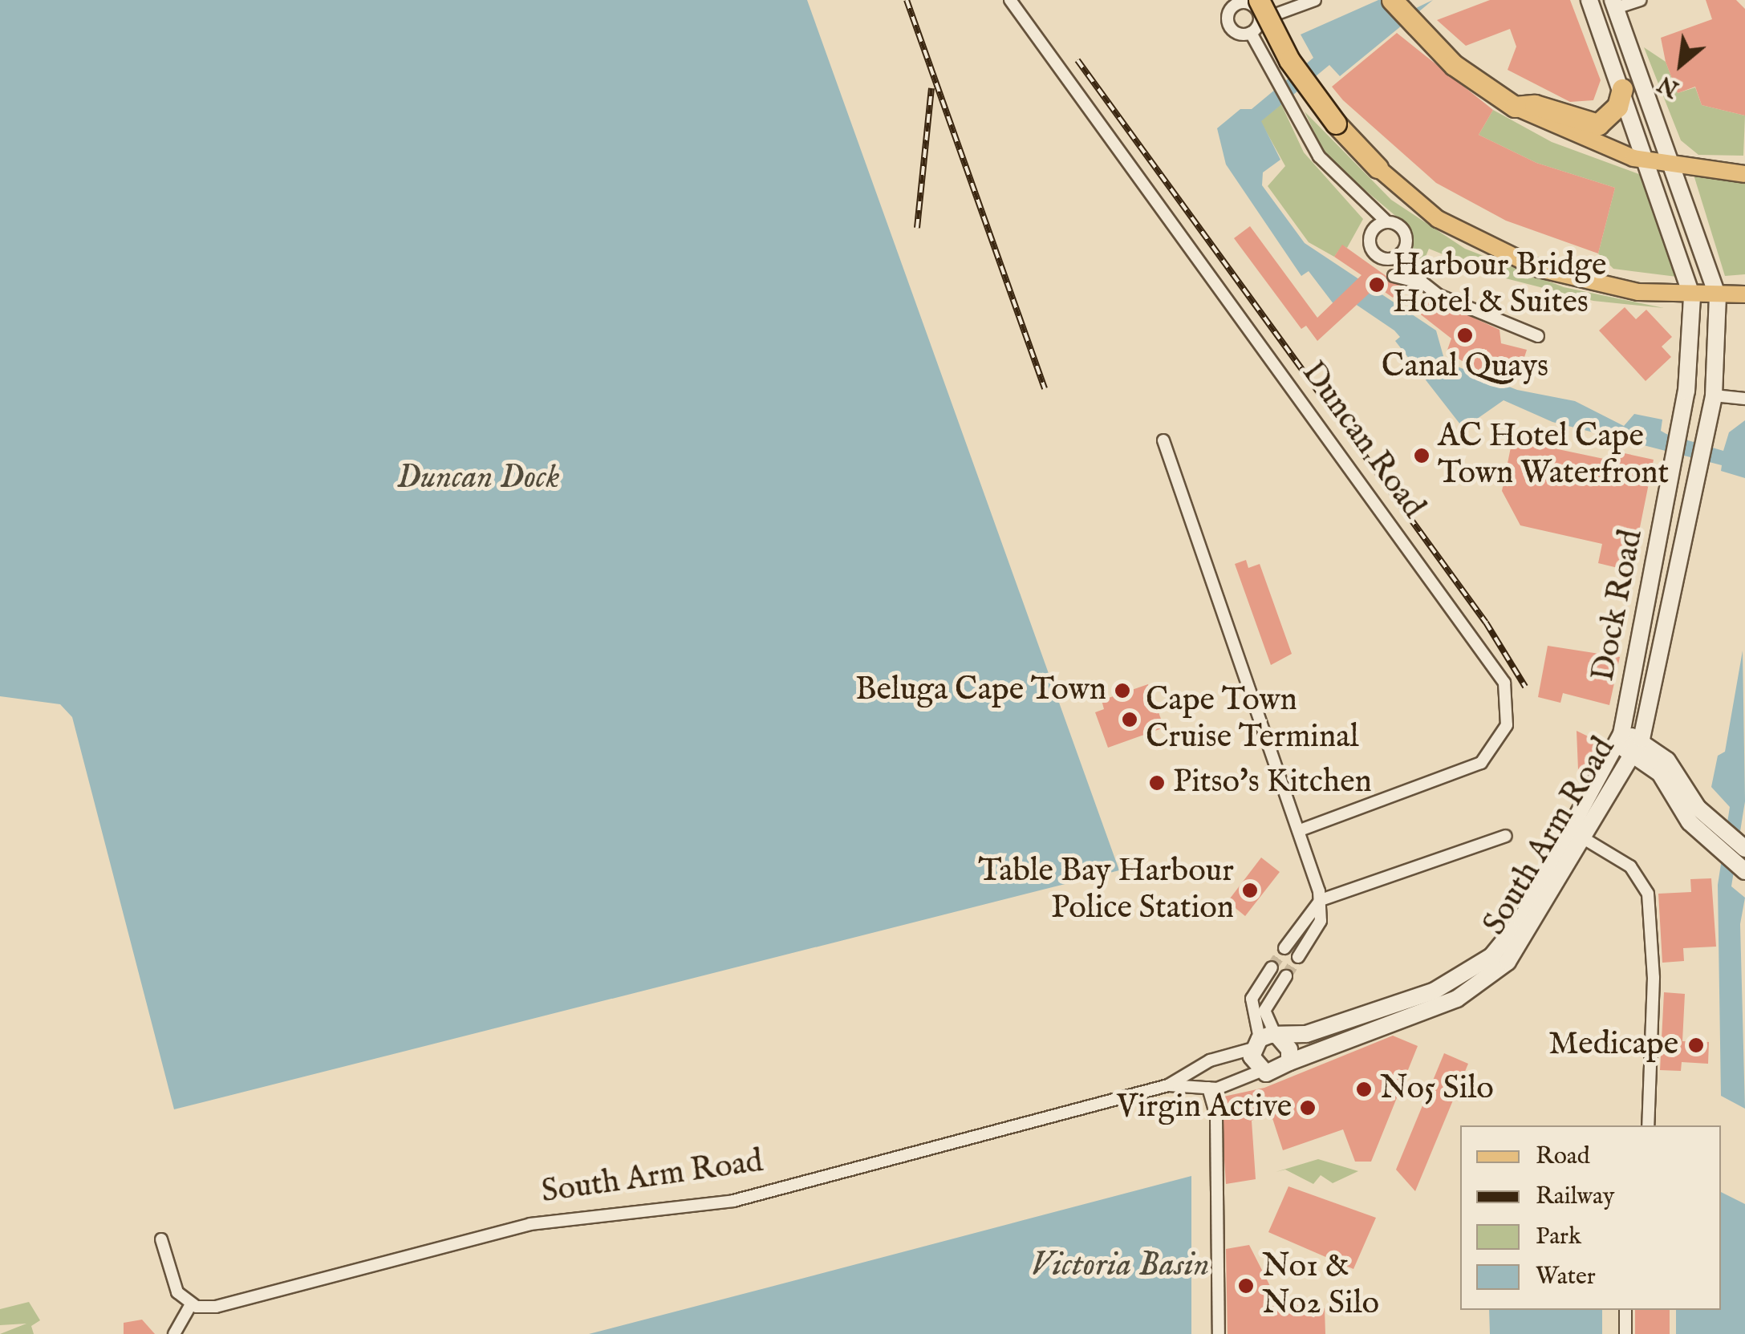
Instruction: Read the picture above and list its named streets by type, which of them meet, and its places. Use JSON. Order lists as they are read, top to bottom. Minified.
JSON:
{"streets":{"street":["Duncan Road","Dock Road","South Arm Road"]},"crossings":[["Dock Road","South Arm Road"]],"water":["Duncan Dock","Victoria Basin"],"places":["Harbour Bridge Hotel & Suites","Canal Quays","AC Hotel Cape Town Waterfront","Beluga Cape Town","Cape Town Cruise Terminal","Pitso's Kitchen","Table Bay Harbour Police Station","Medicape","No5 Silo","Virgin Active","No1 & No2 Silo"],"legend":["Road","Railway","Park","Water"],"north":"bottom left"}
